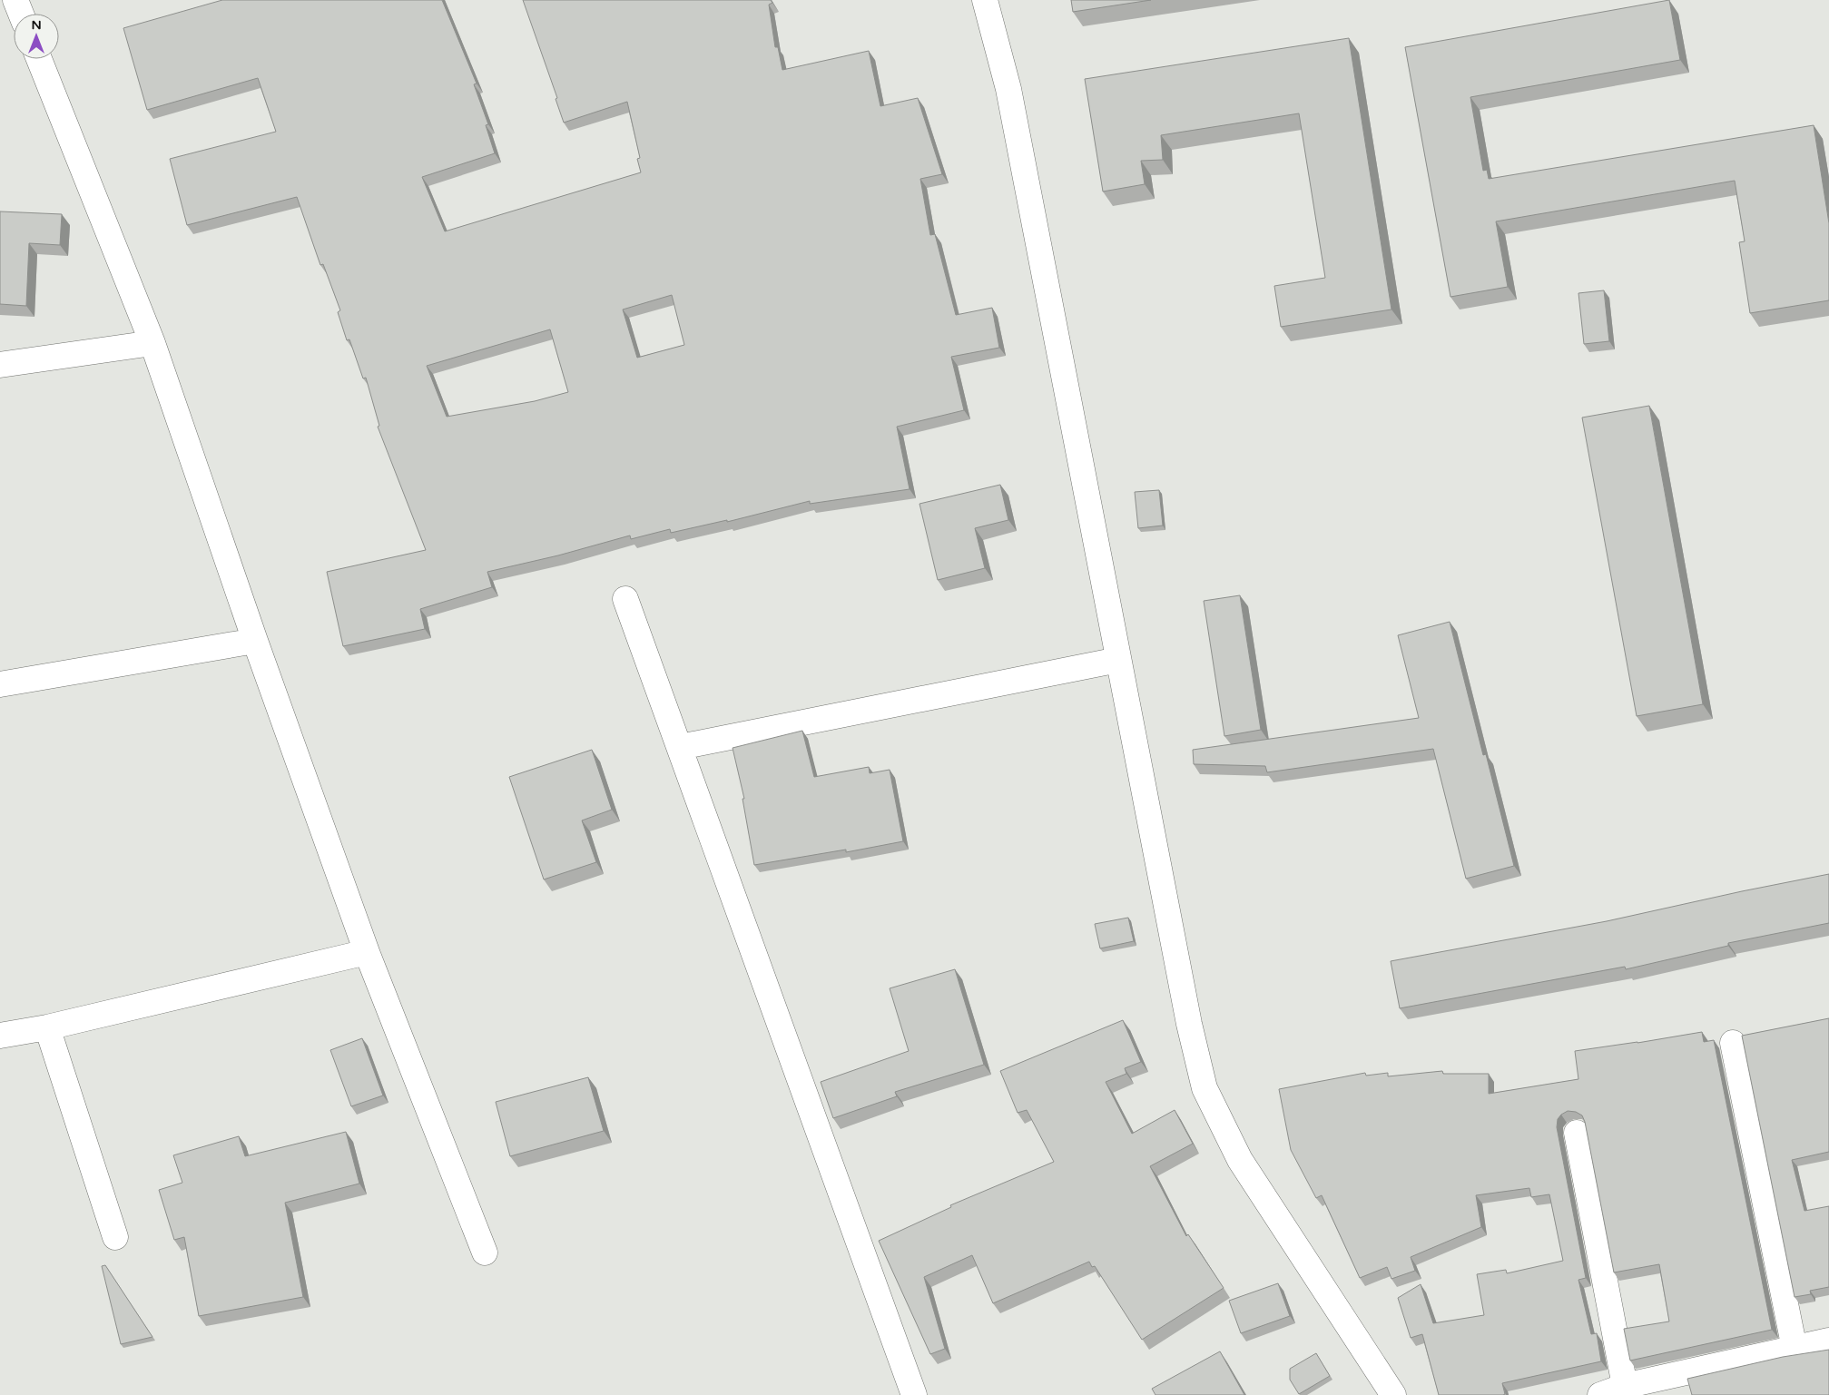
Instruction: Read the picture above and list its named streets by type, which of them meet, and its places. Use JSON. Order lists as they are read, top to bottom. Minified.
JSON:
{"north":"top"}
